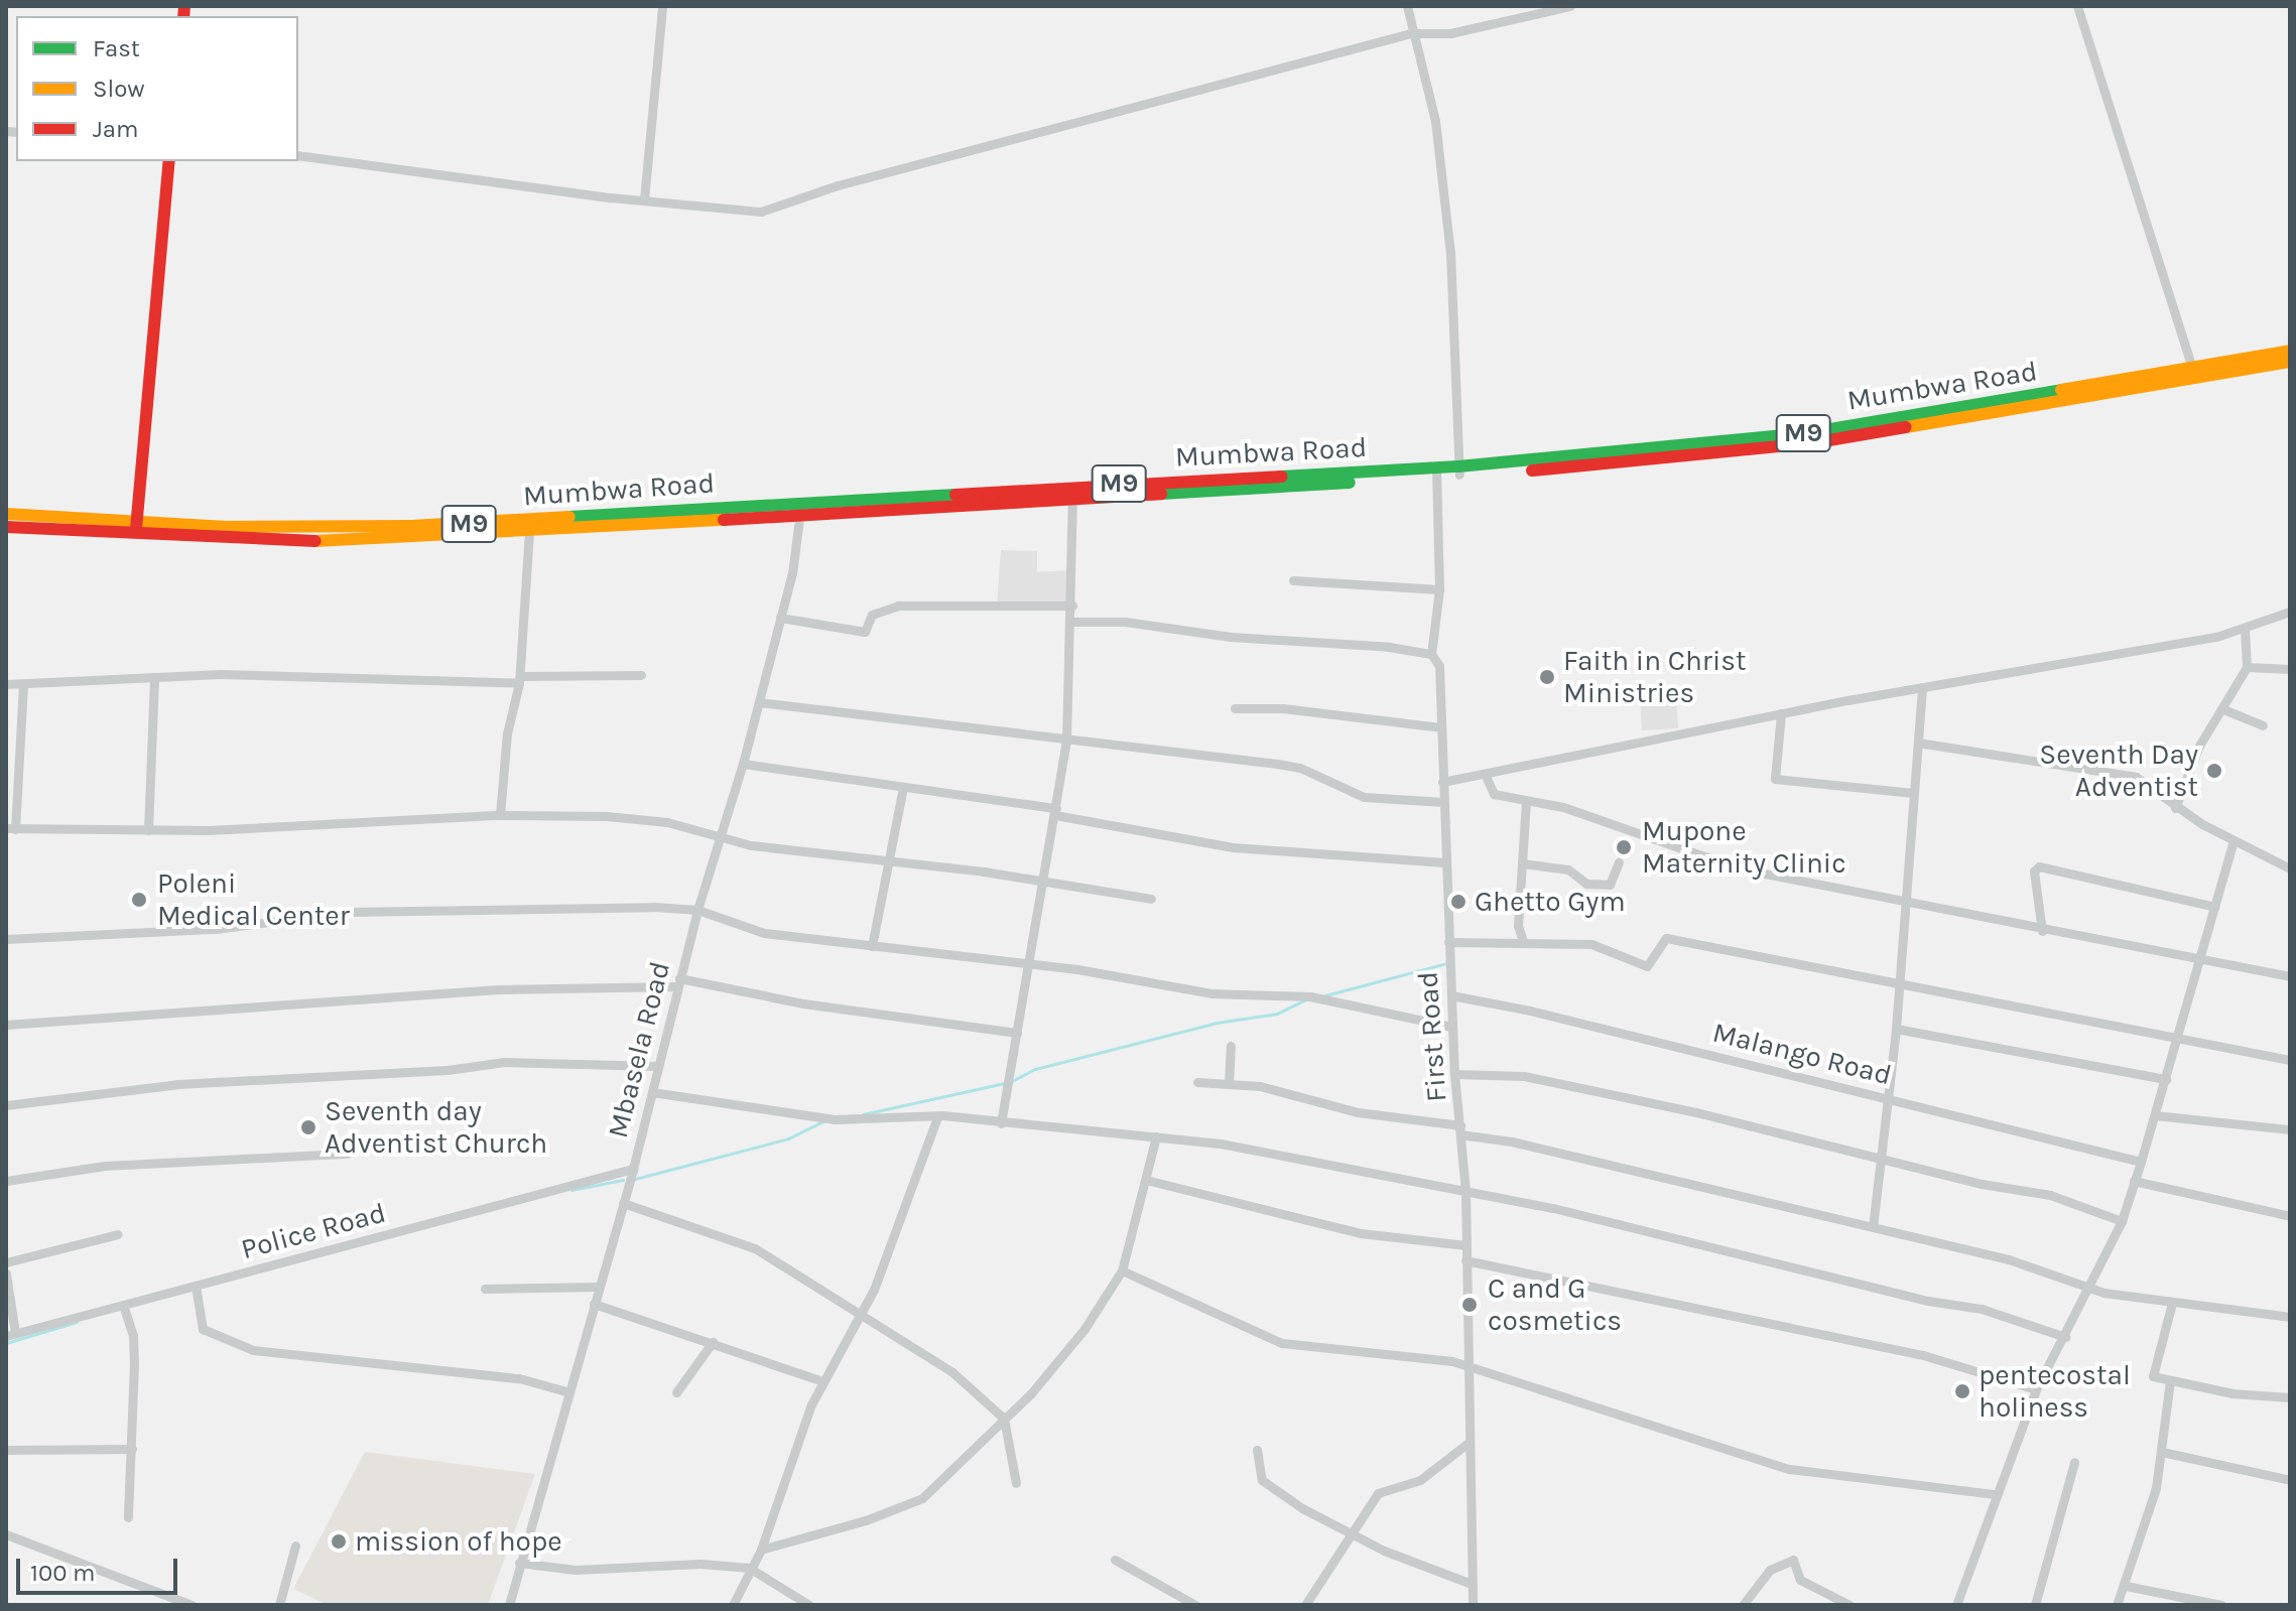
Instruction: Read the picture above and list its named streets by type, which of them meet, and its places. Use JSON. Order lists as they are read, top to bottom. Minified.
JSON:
{"streets":{"main road":["Mumbwa Road","M9"],"street":["First Road","Mbasela Road","Malango Road","Police Road"]},"crossings":[["Mumbwa Road","First Road"],["Mumbwa Road","Mbasela Road"],["First Road","Malango Road"],["Mbasela Road","Police Road"]],"places":["Faith in Christ Ministries","Seventh Day Adventist","Mupone Maternity Clinic","Poleni Medical Center","Ghetto Gym","Seventh day Adventist Church","C and G cosmetics","pentecostal holiness","mission of hope"],"legend":["Fast","Slow","Jam"],"scale_bar":"100 m"}
